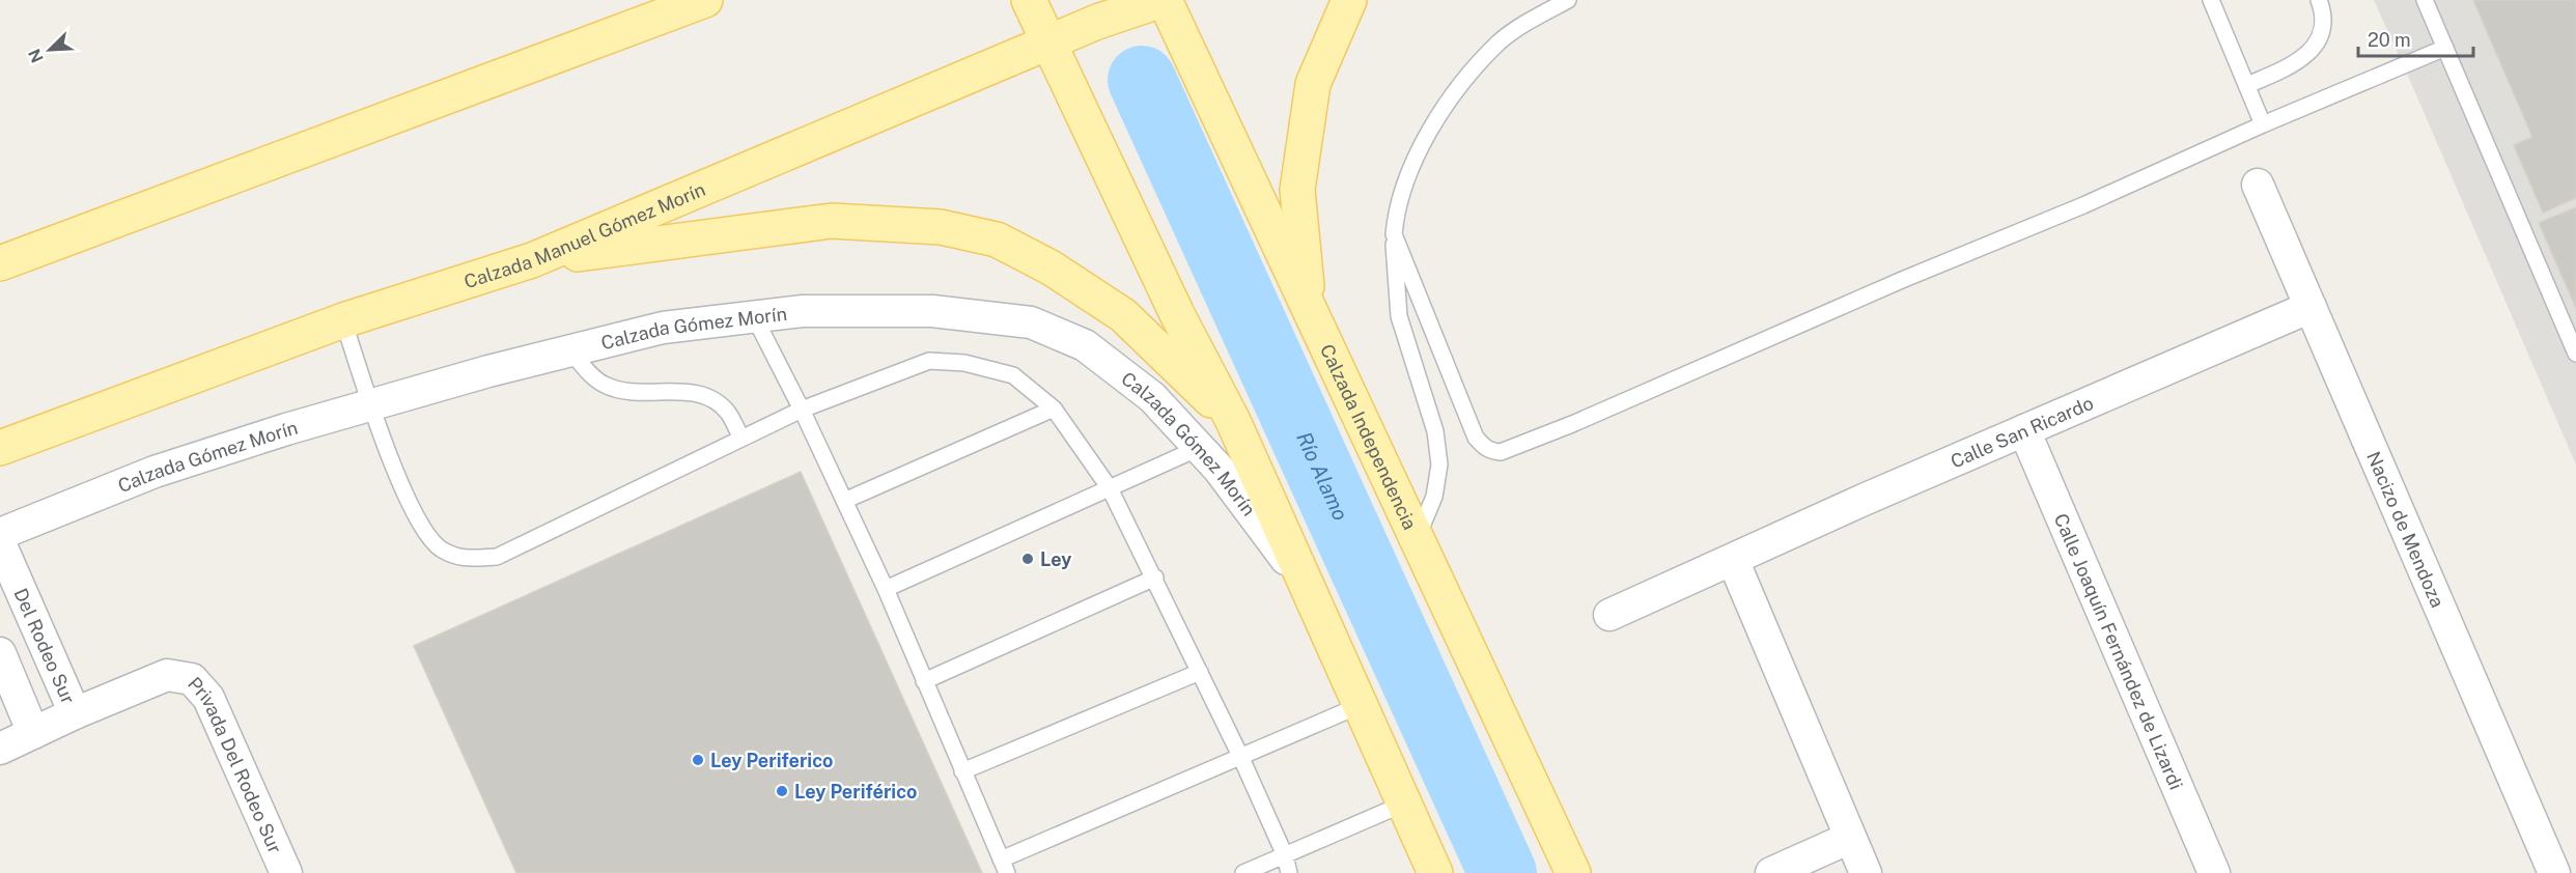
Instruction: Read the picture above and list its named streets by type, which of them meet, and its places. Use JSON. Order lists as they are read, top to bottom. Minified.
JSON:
{"streets":{"main road":["Calzada Manuel Gómez Morín","Calzada Independencia"],"street":["Calzada Gómez Morín","Calle San Ricardo","Nacizo de Mendoza","Del Rodeo Sur","Calle Joaquín Fernández de Lizardi","Privada Del Rodeo Sur"]},"crossings":[["Calzada Manuel Gómez Morín","Calzada Independencia"],["Calle San Ricardo","Nacizo de Mendoza"],["Calle San Ricardo","Calle Joaquín Fernández de Lizardi"],["Del Rodeo Sur","Privada Del Rodeo Sur"]],"water":["Río Alamo"],"places":["Ley","Ley Periferico","Ley Periférico"],"scale_bar":"20 m","north":"bottom left"}
